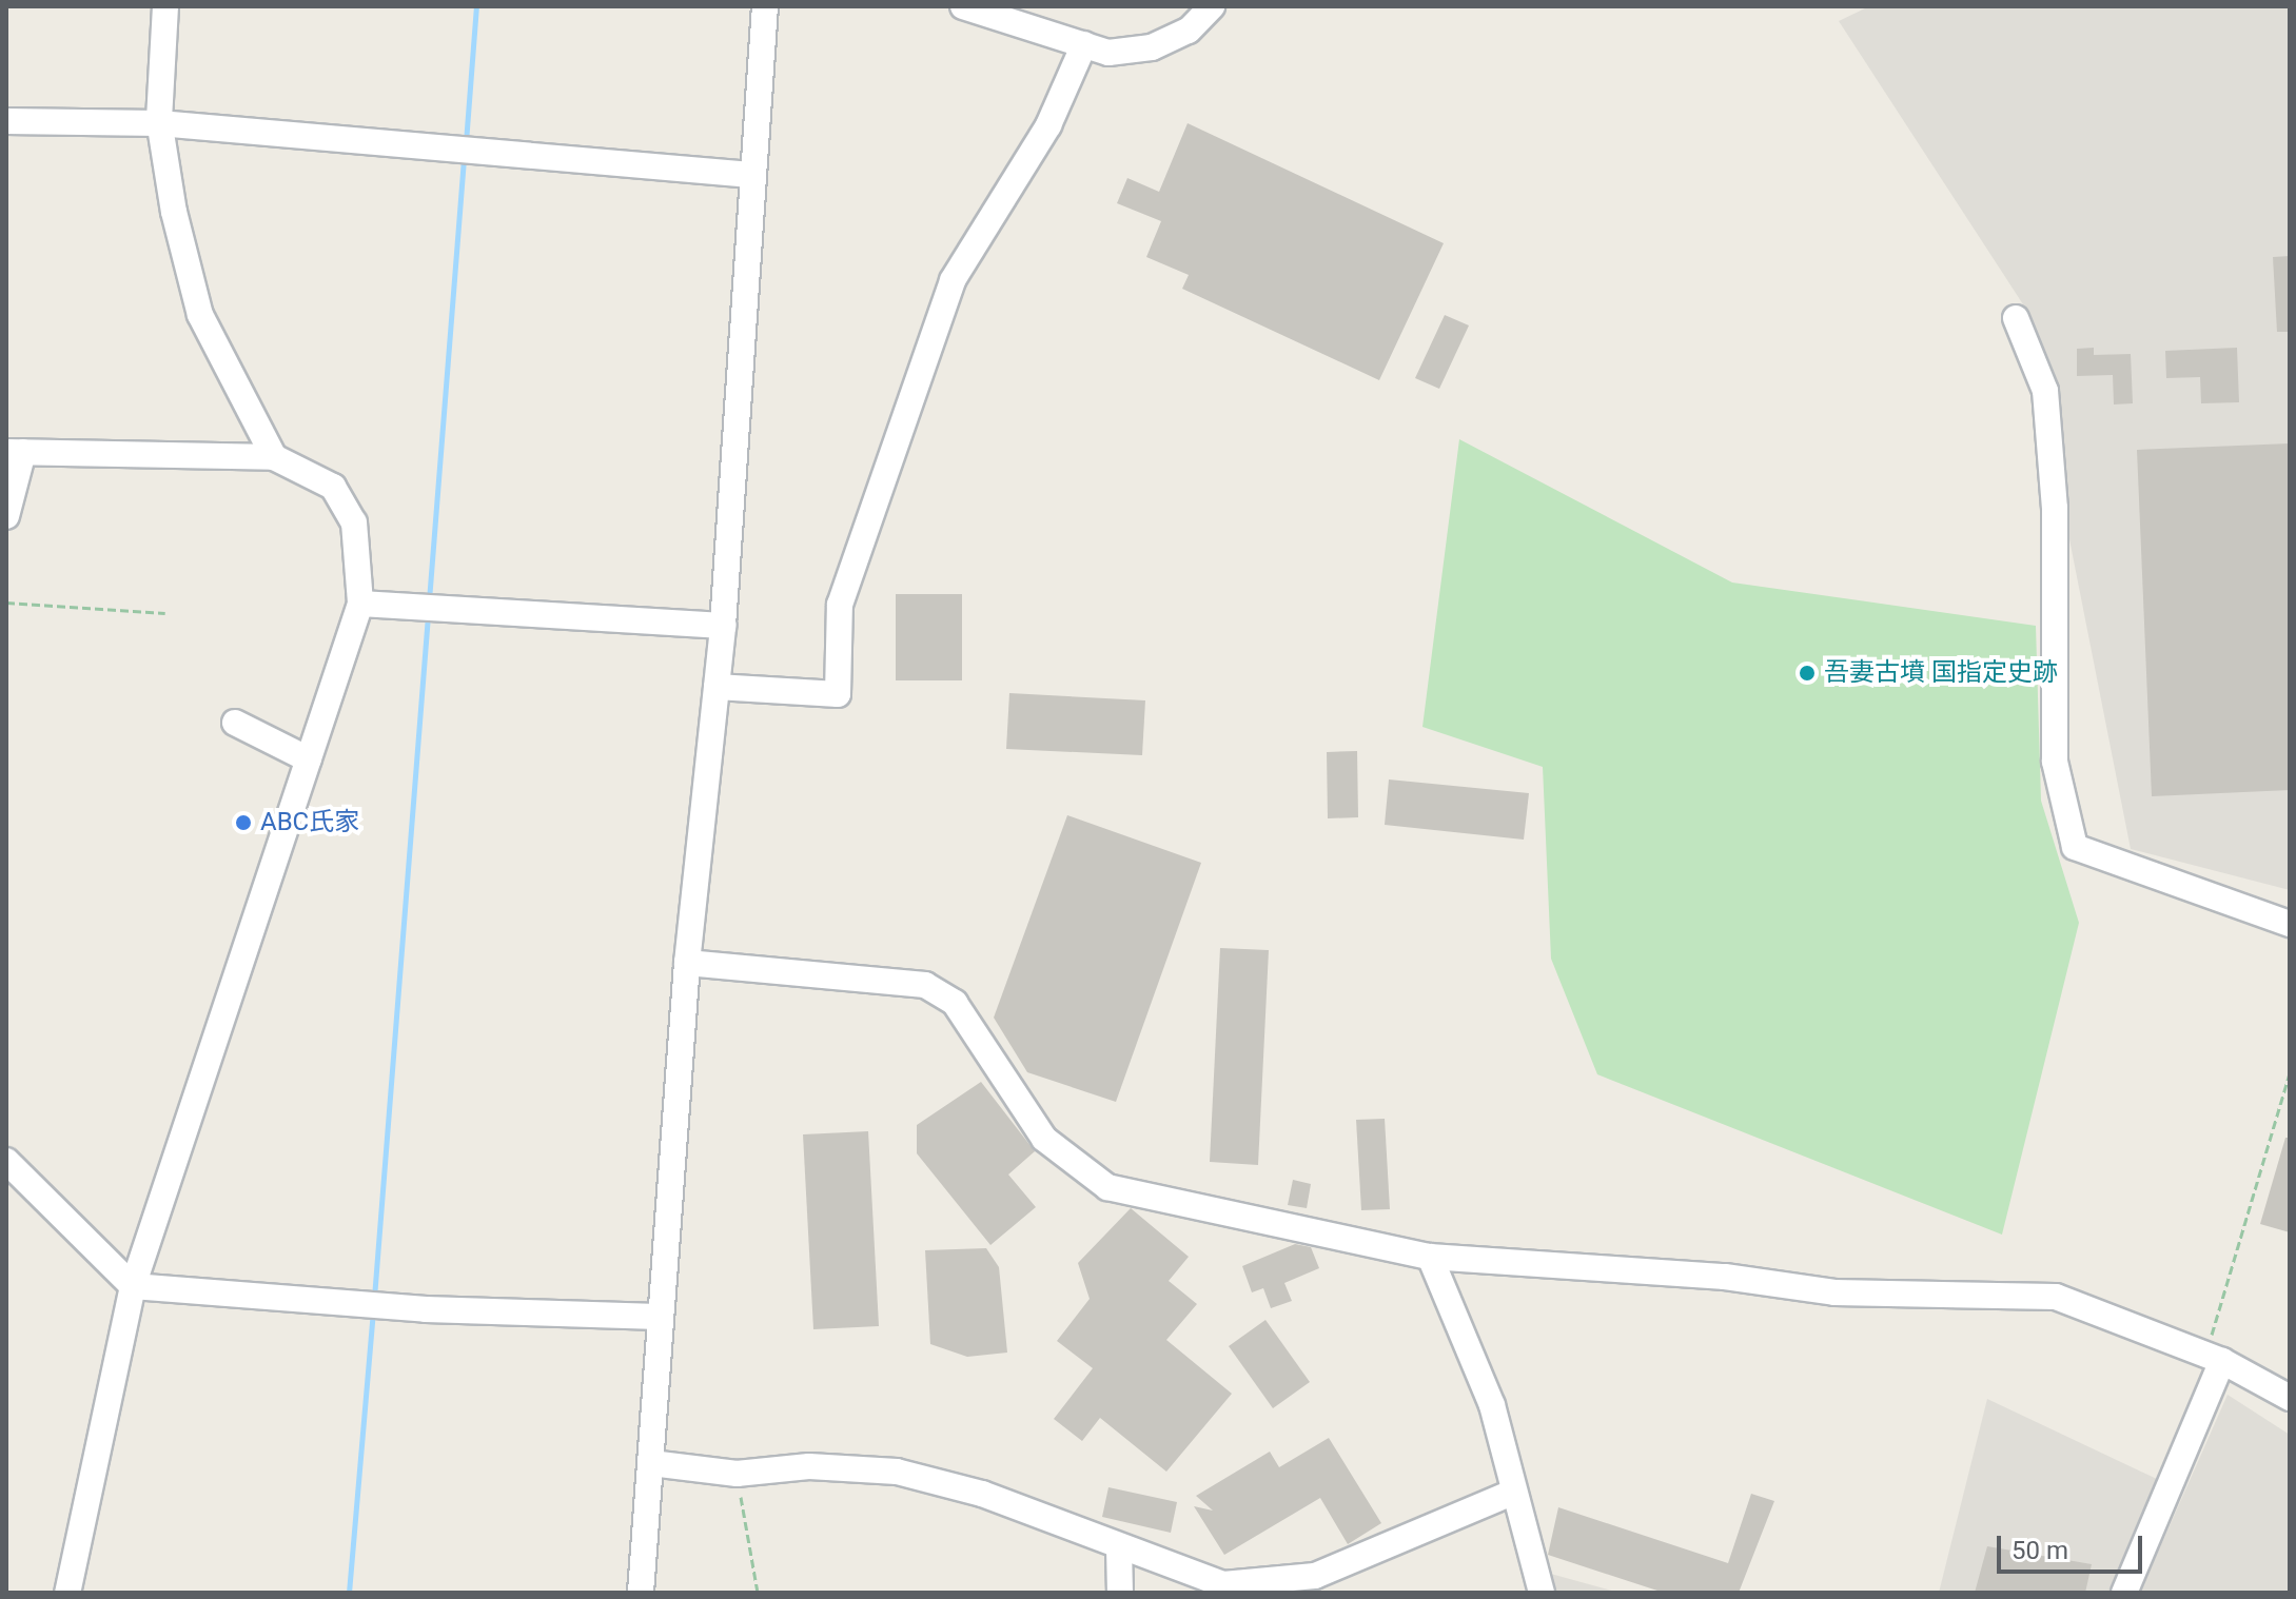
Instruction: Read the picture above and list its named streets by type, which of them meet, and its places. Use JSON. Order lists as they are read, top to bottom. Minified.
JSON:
{"places":["吾妻古墳 国指定史跡","ABC氏家"],"scale_bar":"50 m"}
